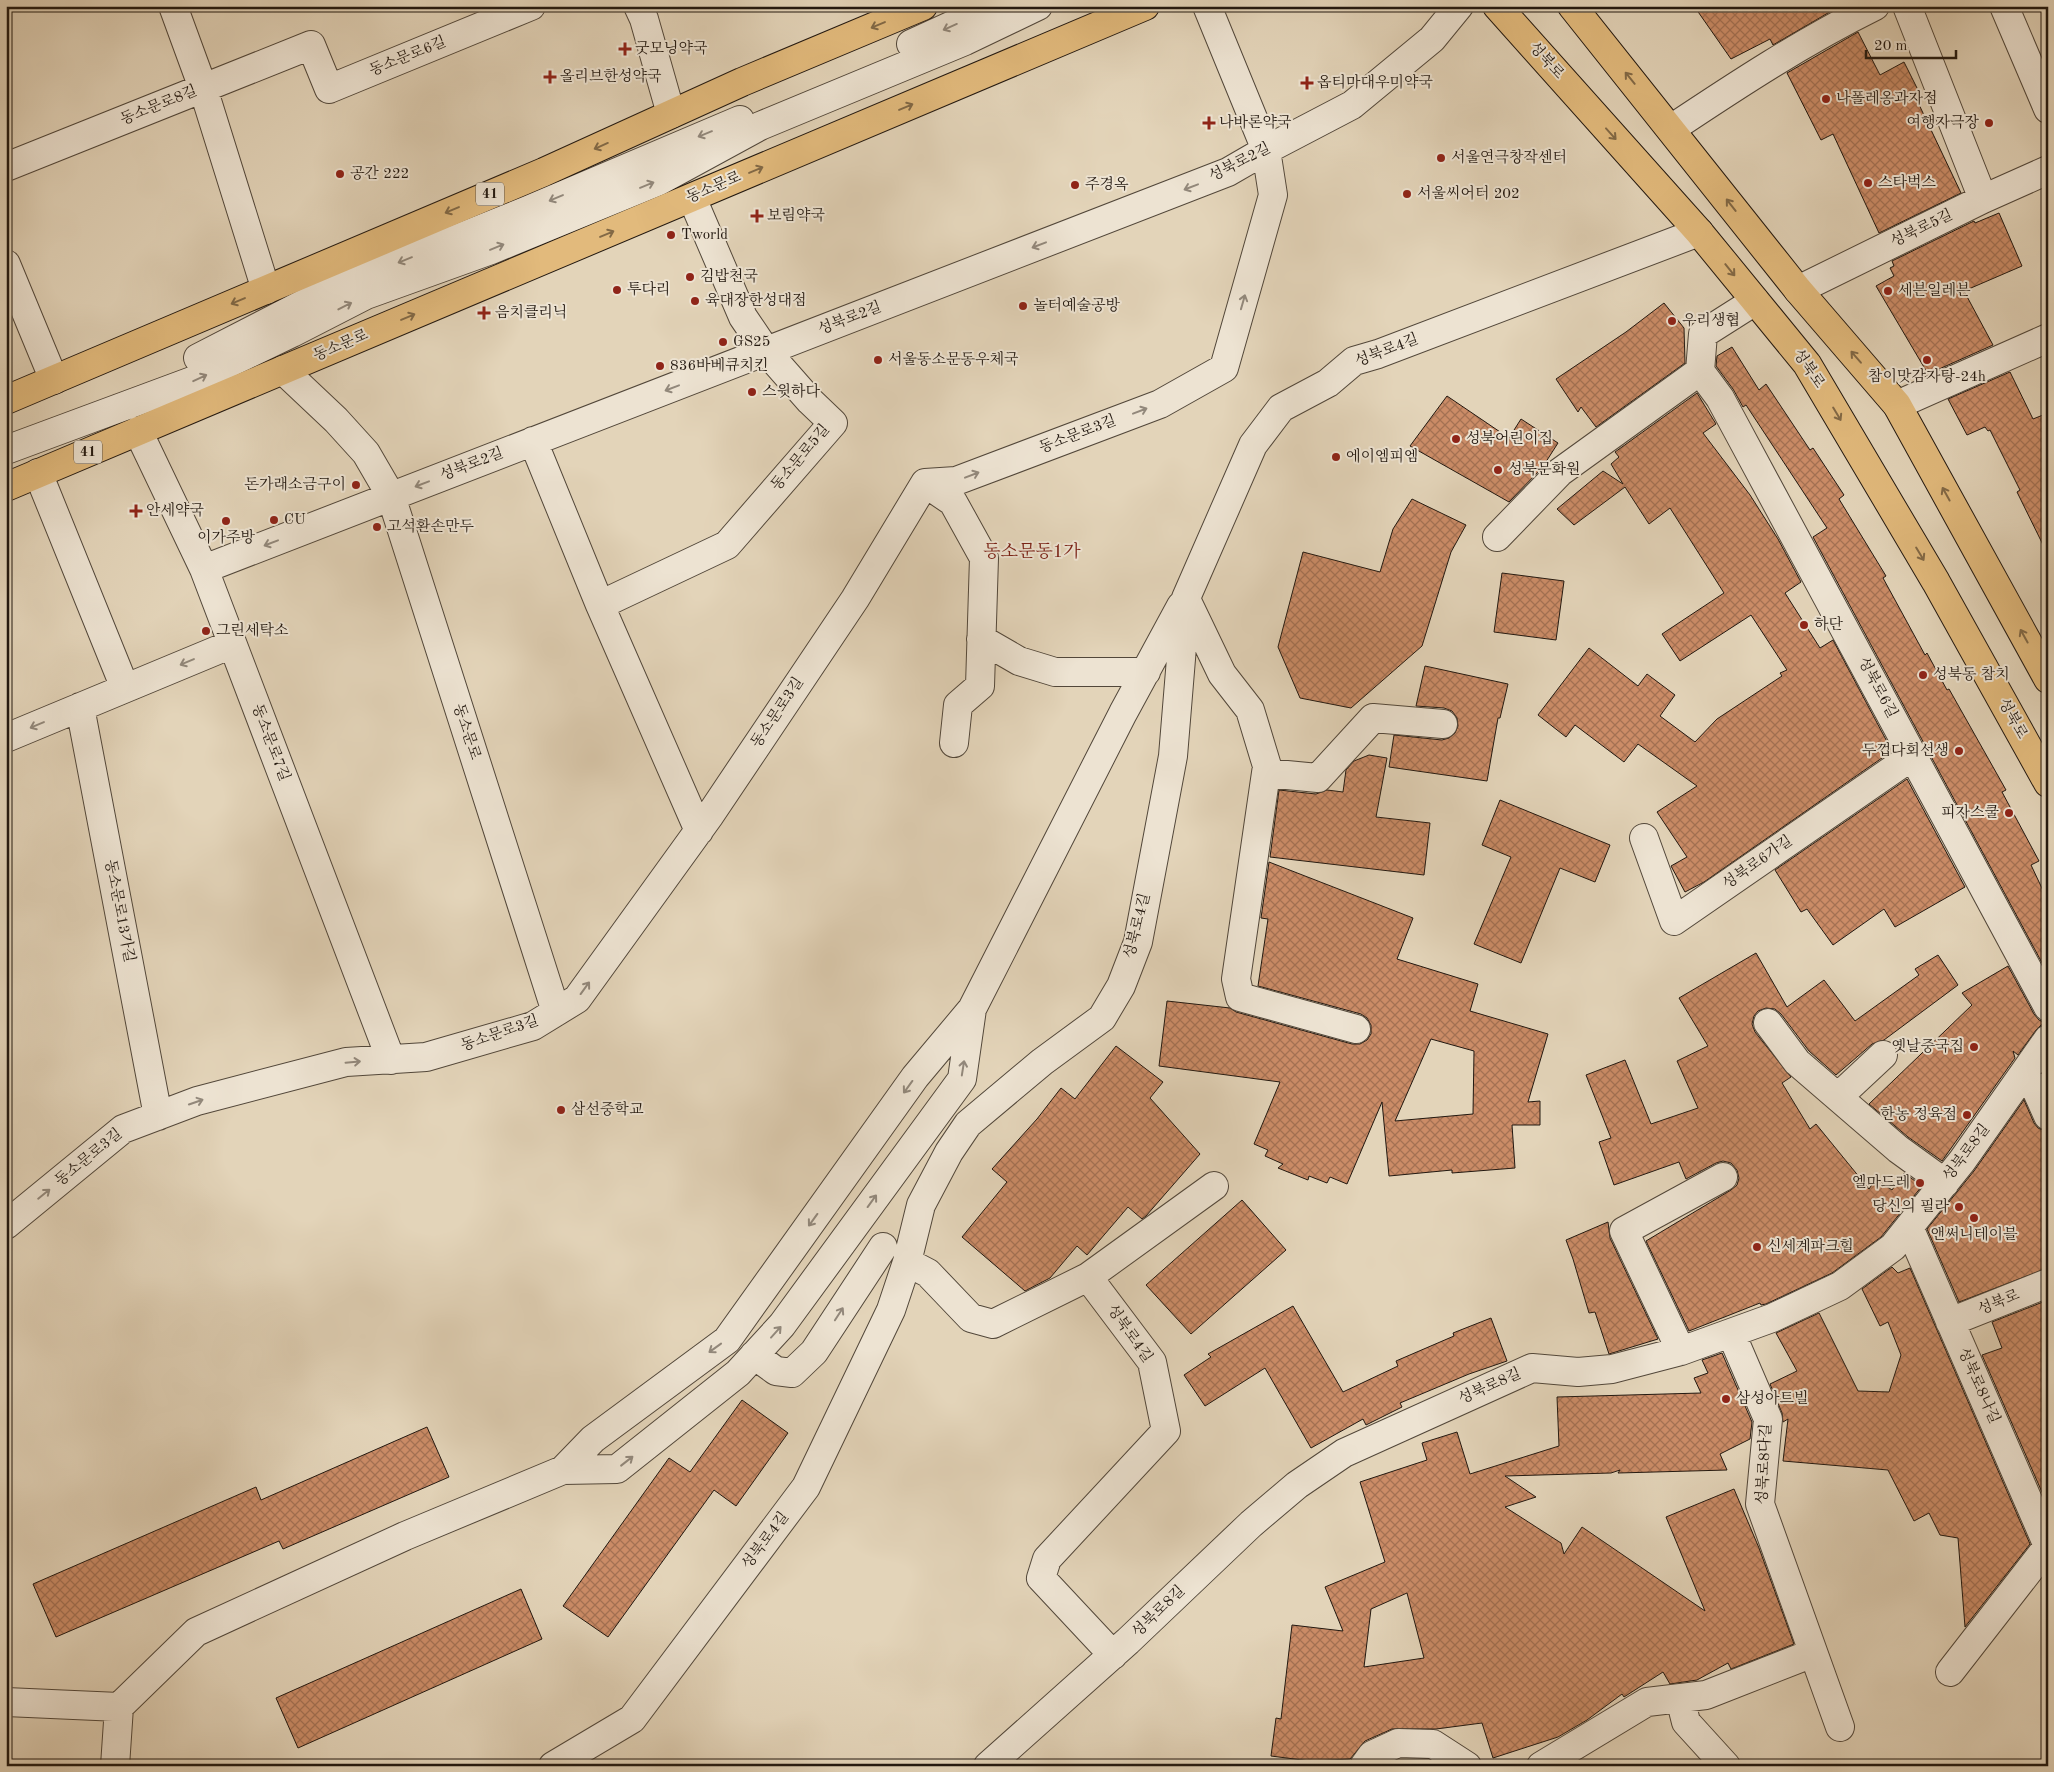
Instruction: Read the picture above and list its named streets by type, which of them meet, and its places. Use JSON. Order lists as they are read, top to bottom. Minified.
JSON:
{"streets":{"main road":["성북로","동소문로","41"],"street":["동소문로6길","동소문로8길","성북로2길","성북로5길","성북로4길","동소문로3길","동소문로5길","성북로6길","동소문로7길","성북로6가길","동소문로13가길","성북로8길","성북로8나길","성북로8다길"]},"crossings":[["동소문로6길","동소문로8길"],["성북로","성북로4길"],["성북로","성북로8나길"],["성북로2길","동소문로"],["성북로2길","동소문로3길"],["성북로2길","동소문로5길"],["성북로2길","동소문로7길"],["동소문로","동소문로3길"],["동소문로","동소문로5길"],["동소문로","동소문로7길"],["성북로4길","성북로8길"],["동소문로3길","동소문로7길"],["동소문로3길","동소문로13가길"],["성북로6길","성북로6가길"],["성북로8길","성북로8나길"],["성북로8길","성북로8다길"]],"one_way":["동소문로3길"],"districts":["동소문동1가"],"places":{"health":["굿모닝약국","올리브한성약국","옵티마대우미약국","나바론약국","보림약국","음치클리닉","안세약국"],"other":["나폴레옹과자점","여행자극장","서울연극창작센터","공간 222","스타벅스","주경옥","서울씨어터 202","Tworld","김밥천국","투다리","세븐일레븐","육대장한성대점","놀터예술공방","우리생협","GS25","서울동소문동우체국","참이맛감자탕-24h","836바베큐치킨","스윗하다","성북어린이집","에이엠피엠","성북문화원","돈가래소금구이","CU","이가주방","고석환손만두","하단","그린세탁소","성북동 참치","두껍다회선생","피자스쿨","옛날중국집","삼선중학교","한농 정육점","엘마드레","당신의 필라","앤써니테이블","신세계파크힐","삼성아트빌"]},"scale_bar":"20 m"}
